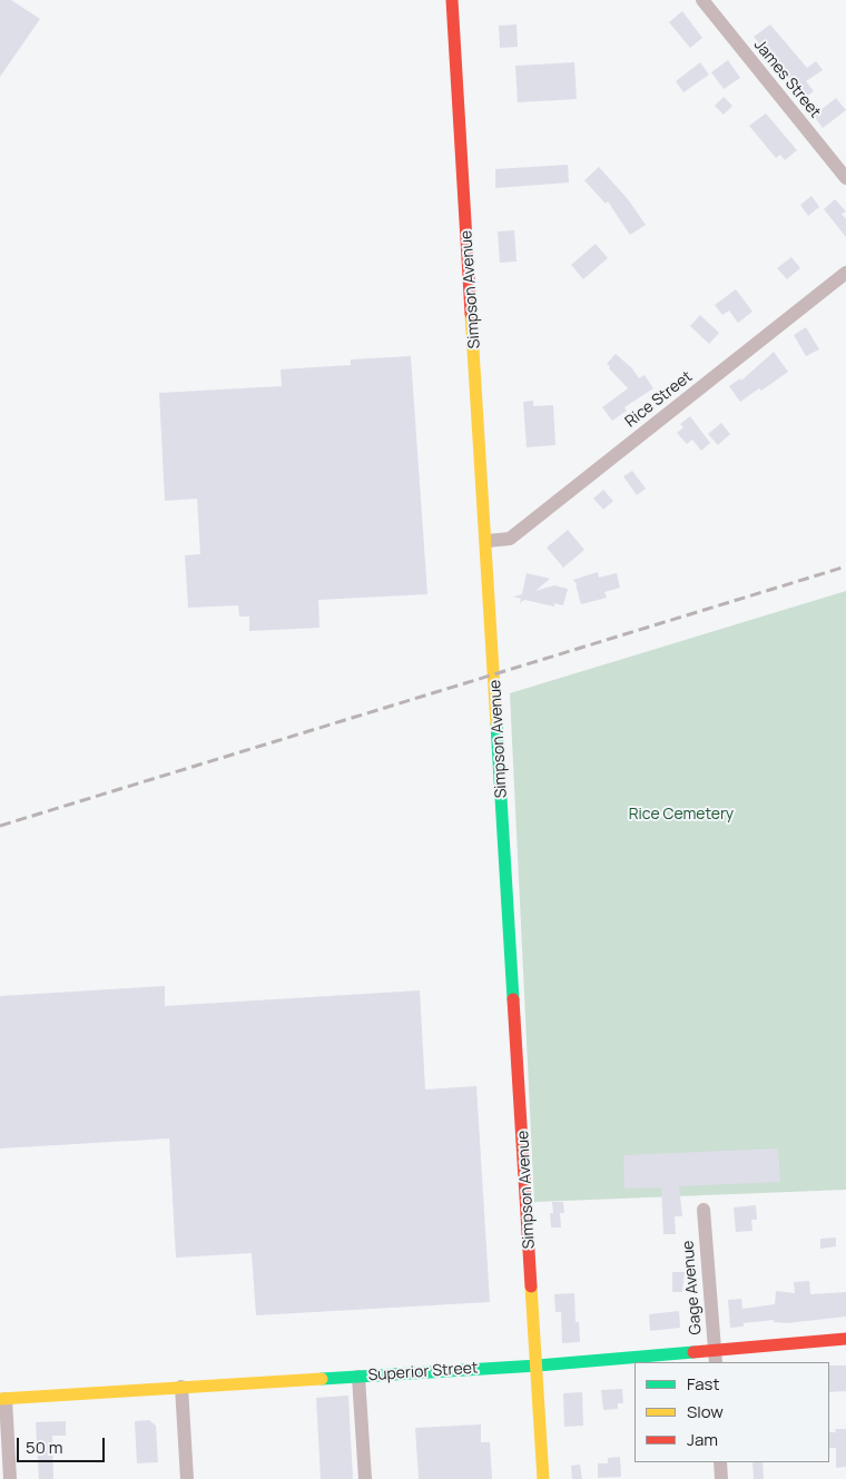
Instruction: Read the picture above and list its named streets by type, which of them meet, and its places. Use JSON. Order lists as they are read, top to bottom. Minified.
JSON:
{"streets":{"street":["James Street","Simpson Avenue","Rice Street","Gage Avenue","Superior Street"]},"crossings":[["Simpson Avenue","Rice Street"],["Simpson Avenue","Superior Street"],["Gage Avenue","Superior Street"]],"parks":["Rice Cemetery"],"legend":["Fast","Slow","Jam"],"scale_bar":"50 m"}
